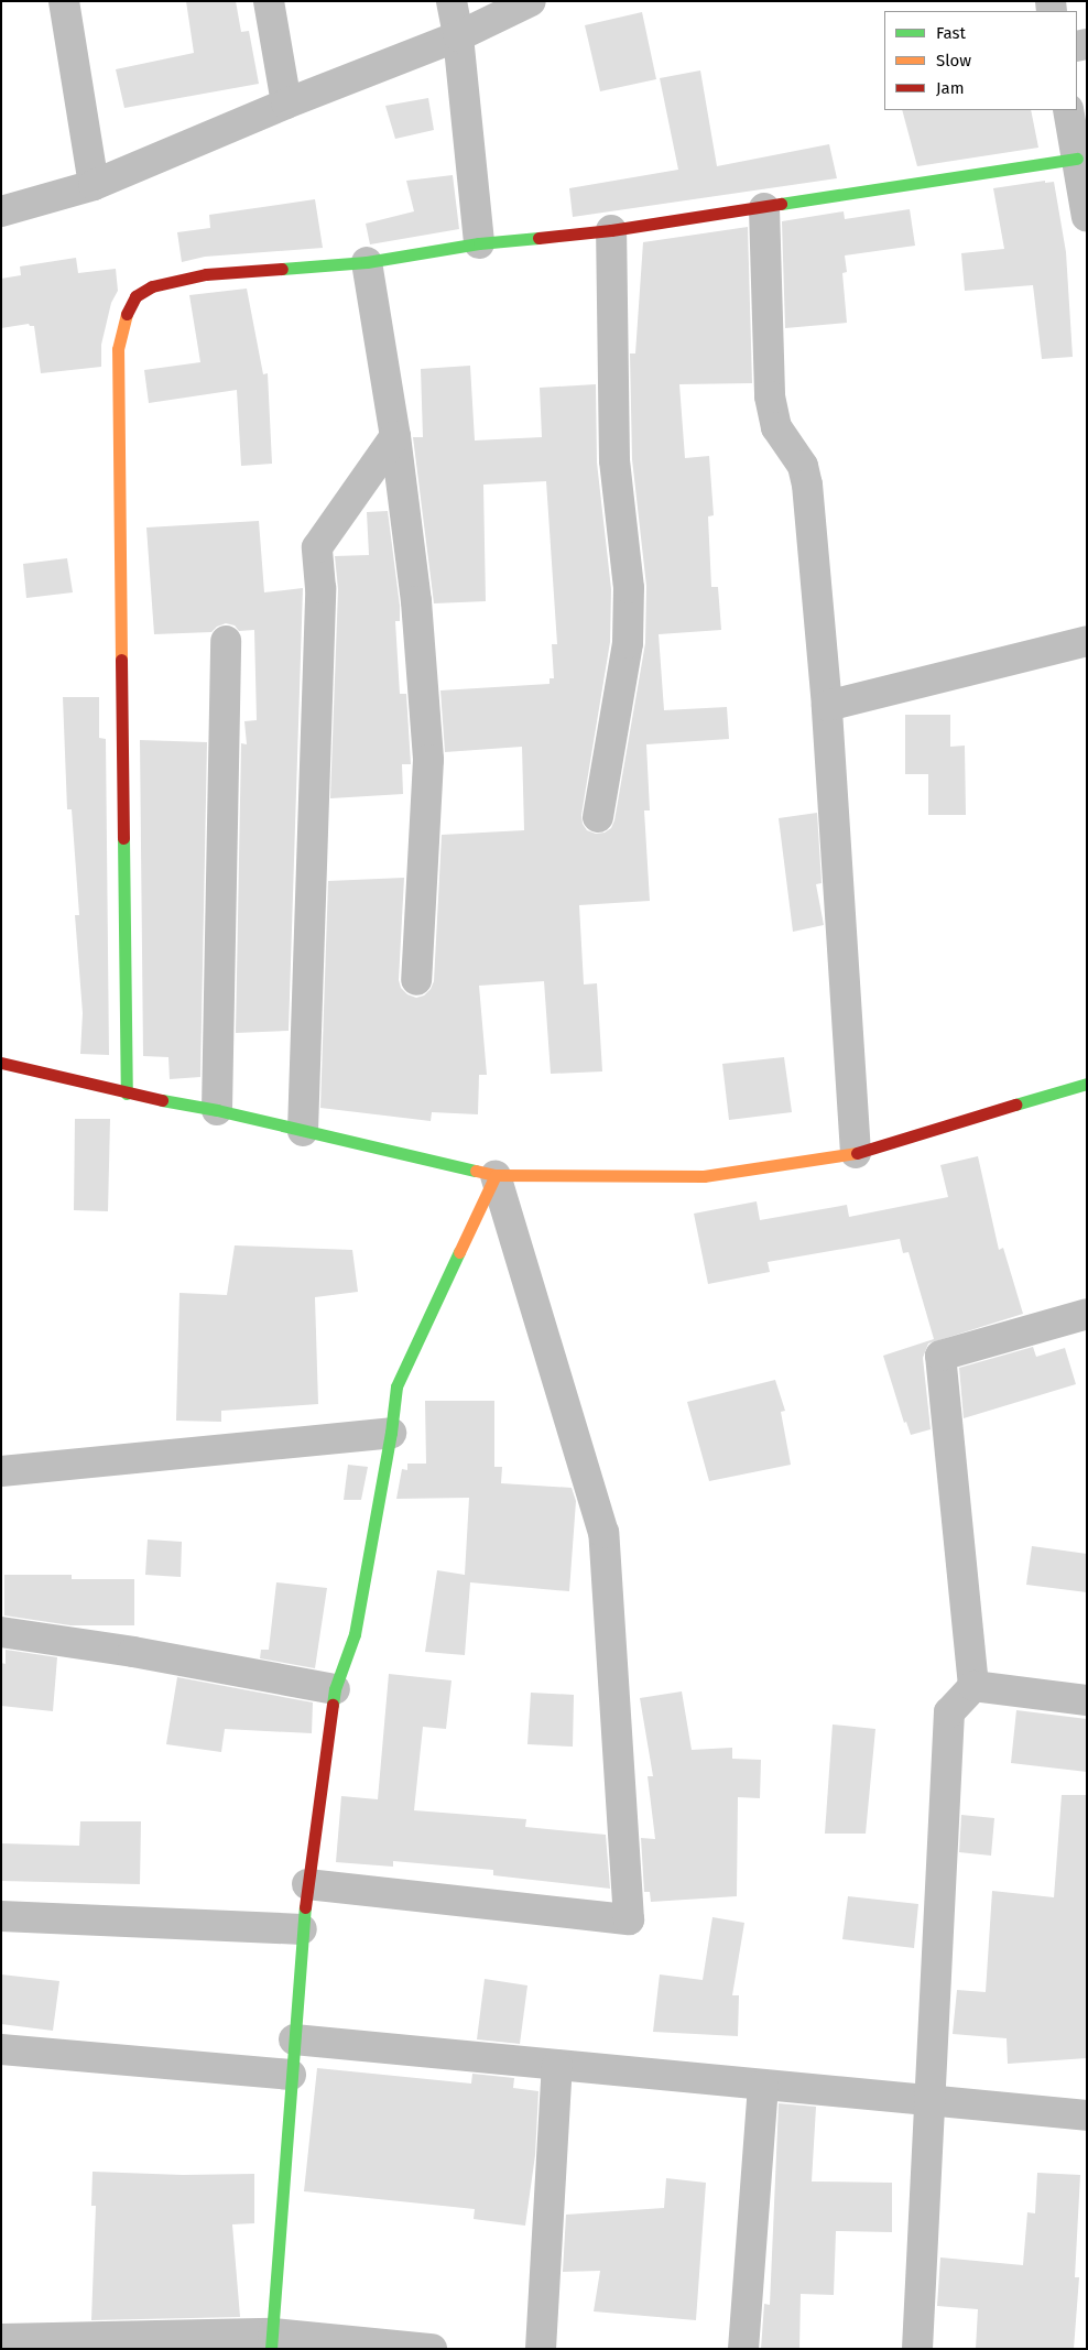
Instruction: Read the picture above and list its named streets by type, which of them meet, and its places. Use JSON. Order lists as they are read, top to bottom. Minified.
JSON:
{"legend":["Fast","Slow","Jam"]}
